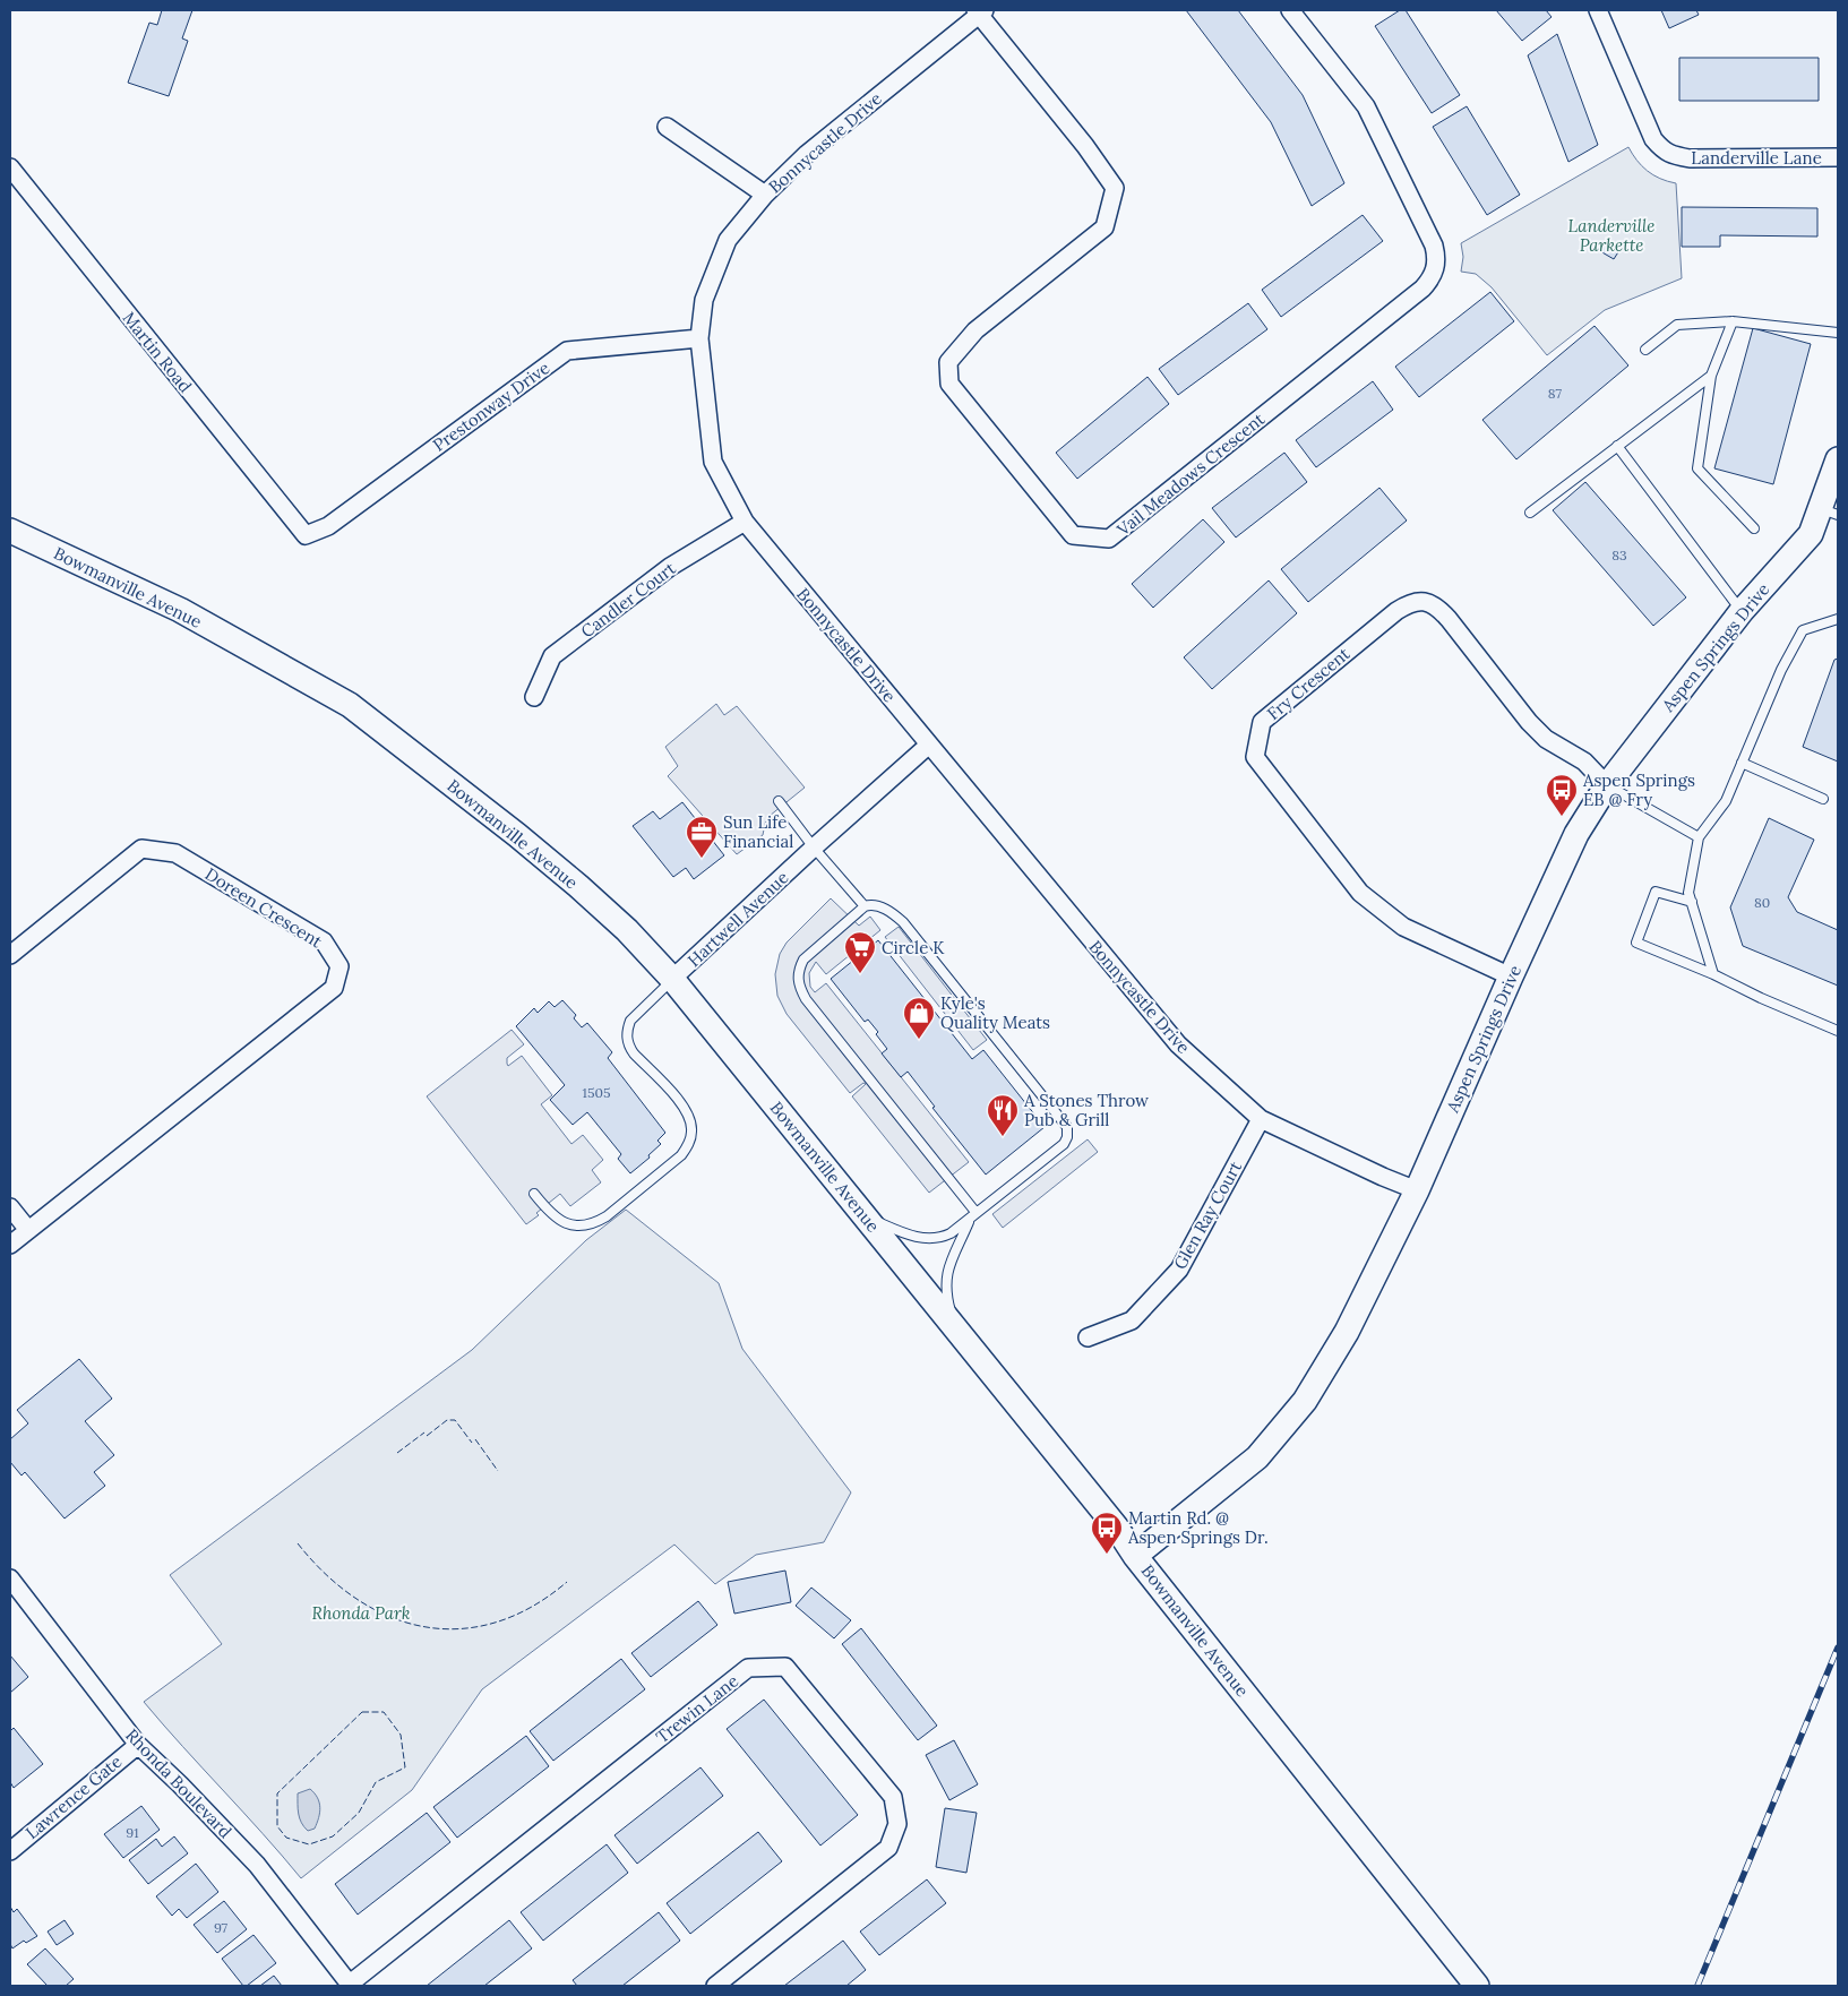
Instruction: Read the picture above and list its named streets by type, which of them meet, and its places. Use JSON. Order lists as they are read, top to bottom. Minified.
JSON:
{"streets":{"main road":["Bowmanville Avenue","Aspen Springs Drive"],"street":["Bonnycastle Drive","Landerville Lane","Martin Road","Prestonway Drive","Vail Meadows Crescent","Candler Court","Fry Crescent","Doreen Crescent","Hartwell Avenue","Glen Ray Court","Trewin Lane","Rhonda Boulevard","Lawrence Gate"]},"crossings":[["Bonnycastle Drive","Prestonway Drive"],["Bonnycastle Drive","Vail Meadows Crescent"],["Bonnycastle Drive","Candler Court"],["Bonnycastle Drive","Aspen Springs Drive"],["Bonnycastle Drive","Hartwell Avenue"],["Bonnycastle Drive","Glen Ray Court"],["Martin Road","Prestonway Drive"],["Bowmanville Avenue","Aspen Springs Drive"],["Bowmanville Avenue","Hartwell Avenue"],["Aspen Springs Drive","Fry Crescent"],["Trewin Lane","Rhonda Boulevard"],["Rhonda Boulevard","Lawrence Gate"]],"parks":["Landerville Parkette","Rhonda Park"],"places":{"bus stop":["Aspen Springs EB @ Fry","Martin Rd. @ Aspen Springs Dr."],"office":["Sun Life Financial"],"supermarket":["Circle K"],"shop":["Kyle's Quality Meats"],"restaurant":["A Stones Throw Pub & Grill"]},"house_numbers":["87","83","80","1505","91","97"]}
